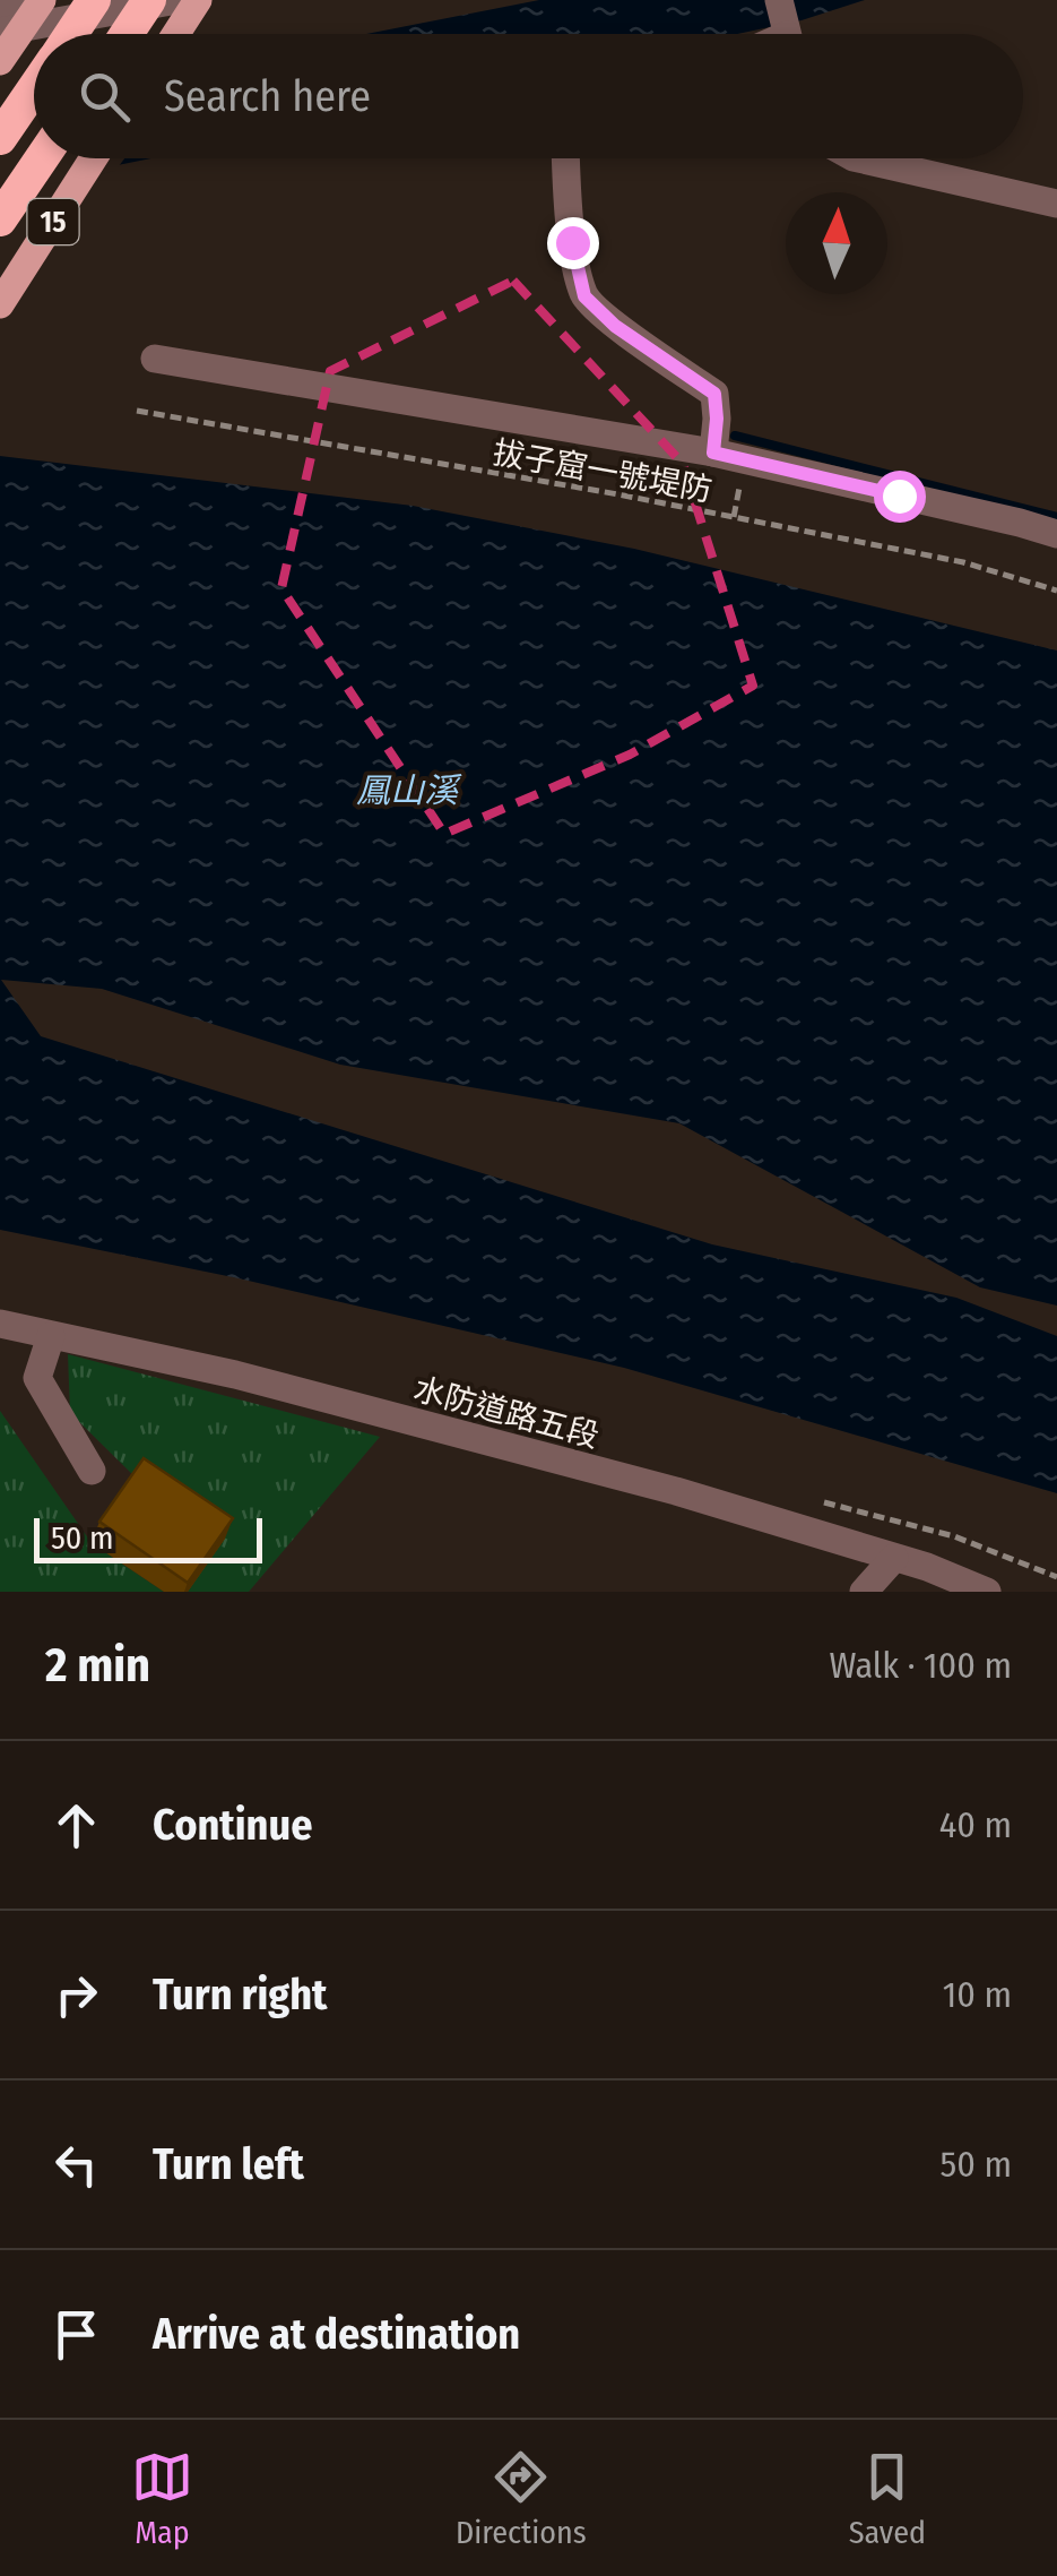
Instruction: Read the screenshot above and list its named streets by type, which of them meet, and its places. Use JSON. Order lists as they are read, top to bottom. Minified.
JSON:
{"streets":{"main road":["15"],"street":["水防道路五段"],"path":["拔子窟一號堤防"]},"water":["鳳山溪"],"scale_bar":"50 m","north":"top","page":{"search":"Search here","scale":"50 m","heading":["2 min","Walk · 100 m"],"list":[["Continue","40 m"],["Turn right","10 m"],["Turn left","50 m"],"Arrive at destination"],"nav":["Map","Directions","Saved"]}}
